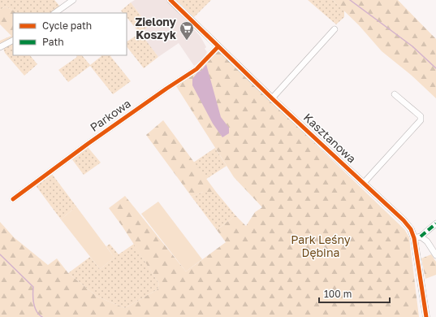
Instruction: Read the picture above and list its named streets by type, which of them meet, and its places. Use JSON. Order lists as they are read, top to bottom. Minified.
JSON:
{"streets":{"street":["Parkowa","Kasztanowa"]},"crossings":[["Parkowa","Kasztanowa"]],"parks":["Park Leśny Dębina"],"places":{"supermarket":["Zielony Koszyk"]},"legend":["Cycle path","Path"],"scale_bar":"100 m"}
